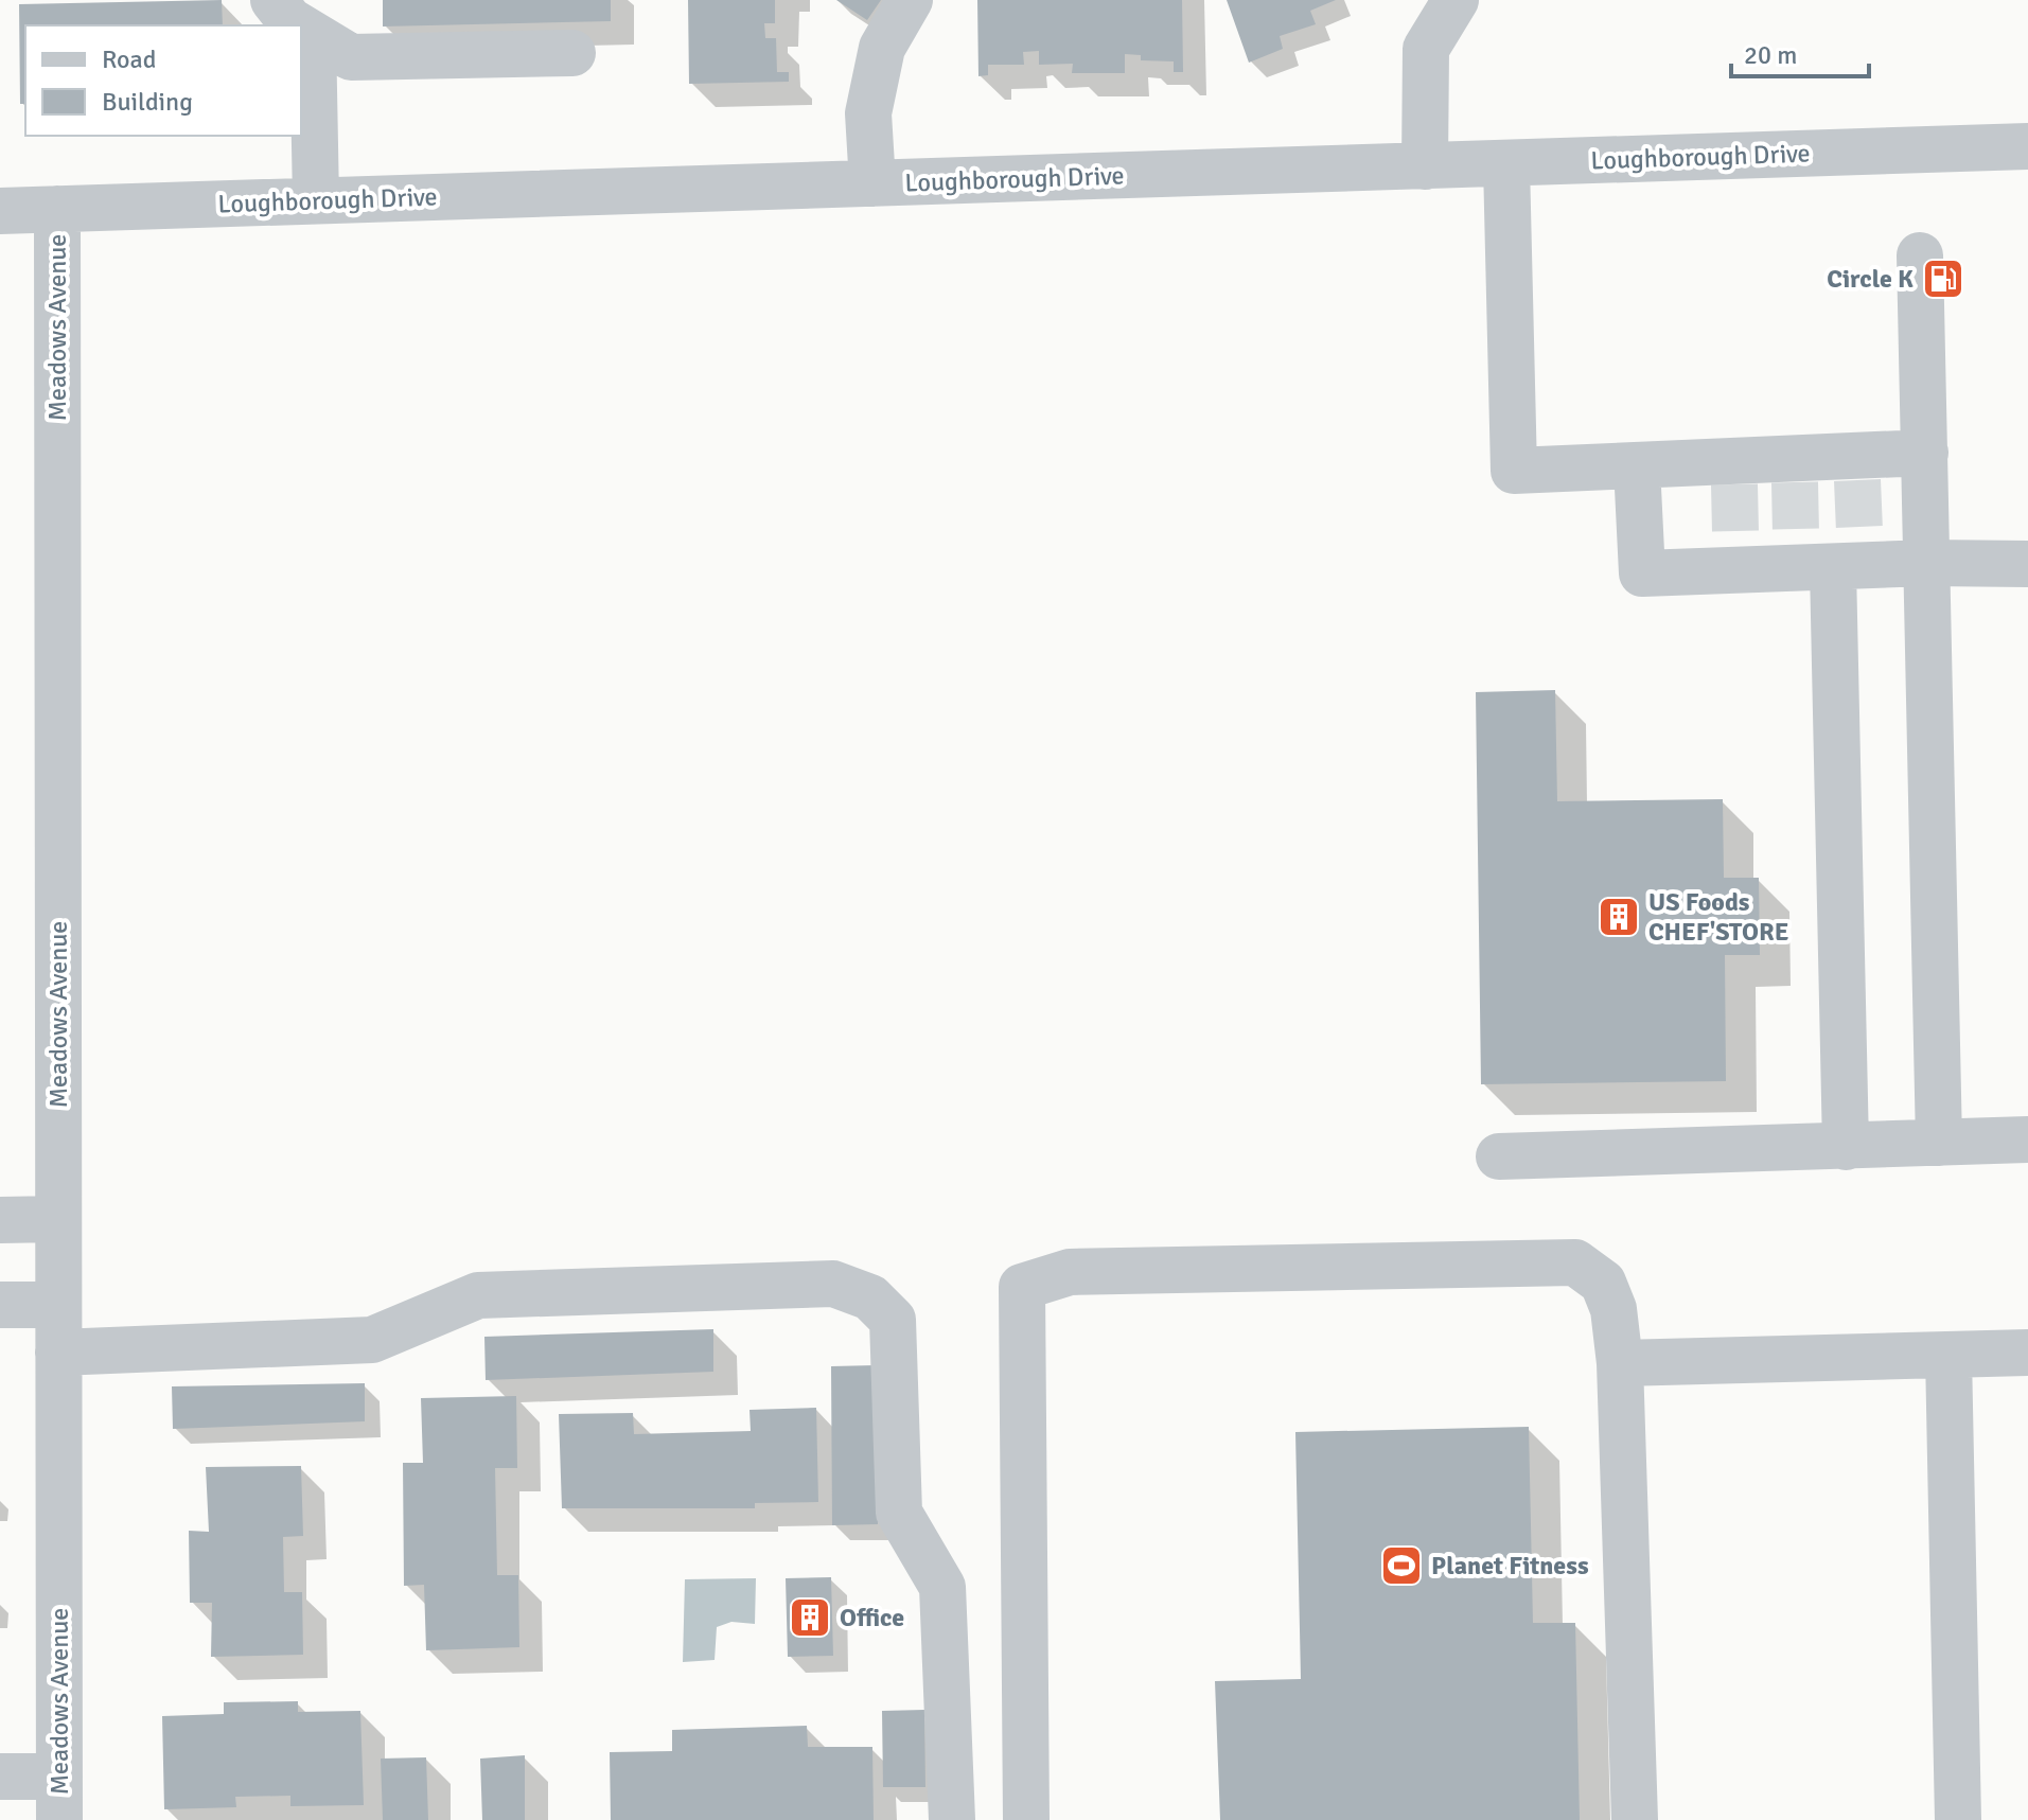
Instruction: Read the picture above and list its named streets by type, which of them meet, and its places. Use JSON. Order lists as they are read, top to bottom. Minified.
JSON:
{"streets":{"street":["Loughborough Drive","Meadows Avenue"]},"crossings":[["Loughborough Drive","Meadows Avenue"]],"places":{"fuel station":["Circle K"],"building":["US Foods CHEF'STORE","Office"],"sports":["Planet Fitness"]},"legend":["Road","Building"],"scale_bar":"20 m"}
